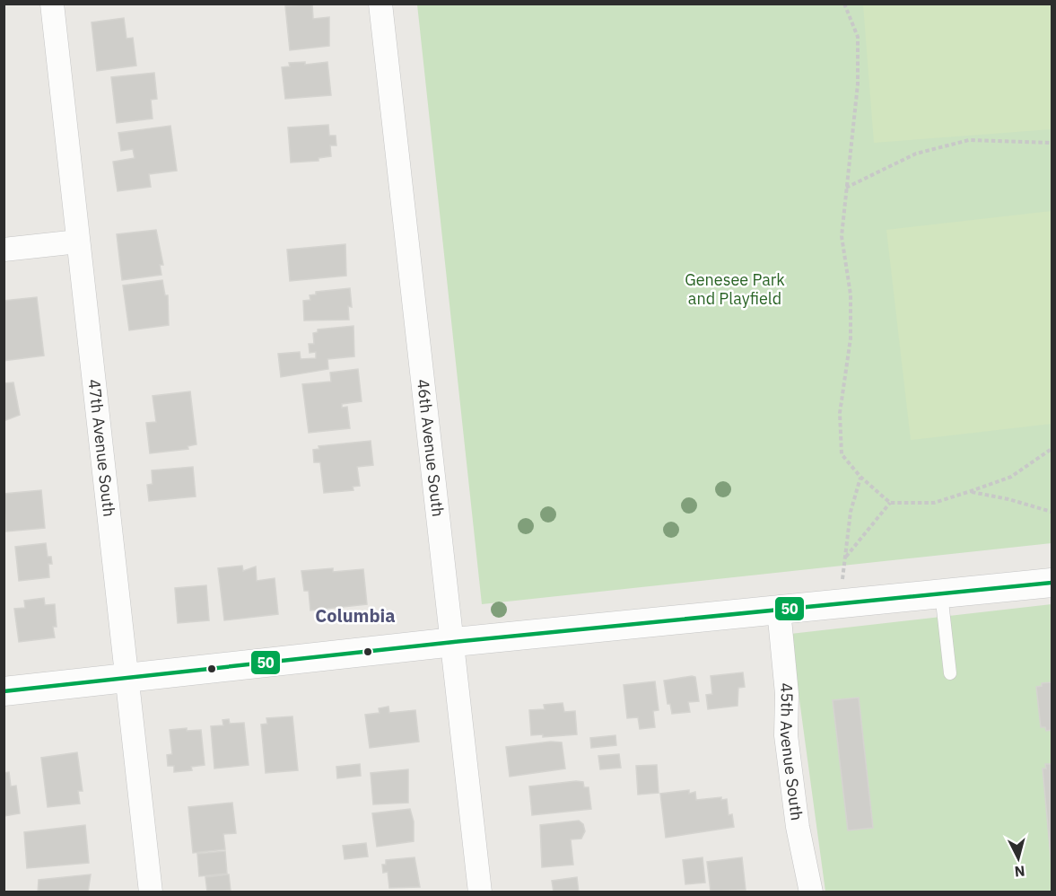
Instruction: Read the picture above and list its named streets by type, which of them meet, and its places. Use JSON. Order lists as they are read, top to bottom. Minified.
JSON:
{"streets":{"street":["47th Avenue South","46th Avenue South","45th Avenue South"]},"districts":["Columbia"],"parks":["Genesee Park and Playfield"],"lines":["transit line 50"],"north":"bottom"}
